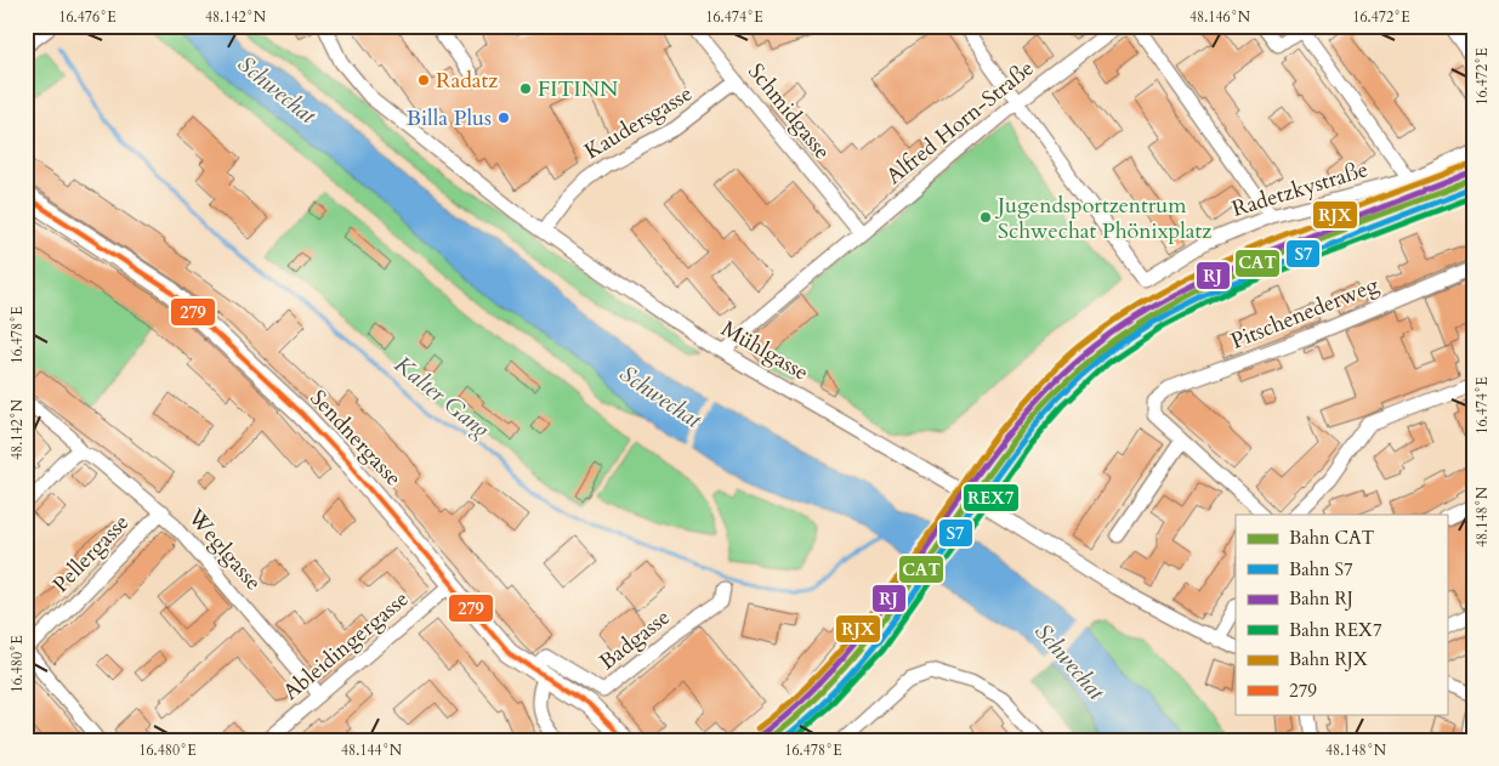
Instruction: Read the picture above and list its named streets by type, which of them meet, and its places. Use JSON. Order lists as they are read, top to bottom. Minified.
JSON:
{"streets":{"street":["Schmidgasse","Kaudersgasse","Alfred Horn-Straße","Radetzkystraße","Pitschenederweg","Mühlgasse","Sendnergasse","Weglgasse","Pellergasse","Badgasse","Ableidingergasse"]},"crossings":[["Schmidgasse","Kaudersgasse"],["Schmidgasse","Alfred Horn-Straße"],["Kaudersgasse","Mühlgasse"],["Alfred Horn-Straße","Radetzkystraße"],["Alfred Horn-Straße","Mühlgasse"],["Sendnergasse","Badgasse"],["Sendnergasse","Ableidingergasse"],["Weglgasse","Pellergasse"],["Weglgasse","Ableidingergasse"]],"water":["Schwechat","Kalter Gang"],"places":["Radatz","FITINN","Billa Plus","Jugendsportzentrum Schwechat Phönixplatz"],"lines":["rail line RJX","rail line RJ","rail line CAT","rail line S7","rail line REX7","transit line 279"],"legend":["Bahn CAT","Bahn S7","Bahn RJ","Bahn REX7","Bahn RJX","279"],"coordinates":["16.476°E","48.142°N","16.474°E","48.146°N","16.472°E","16.478°E","48.148°N","16.480°E","48.144°N"]}
